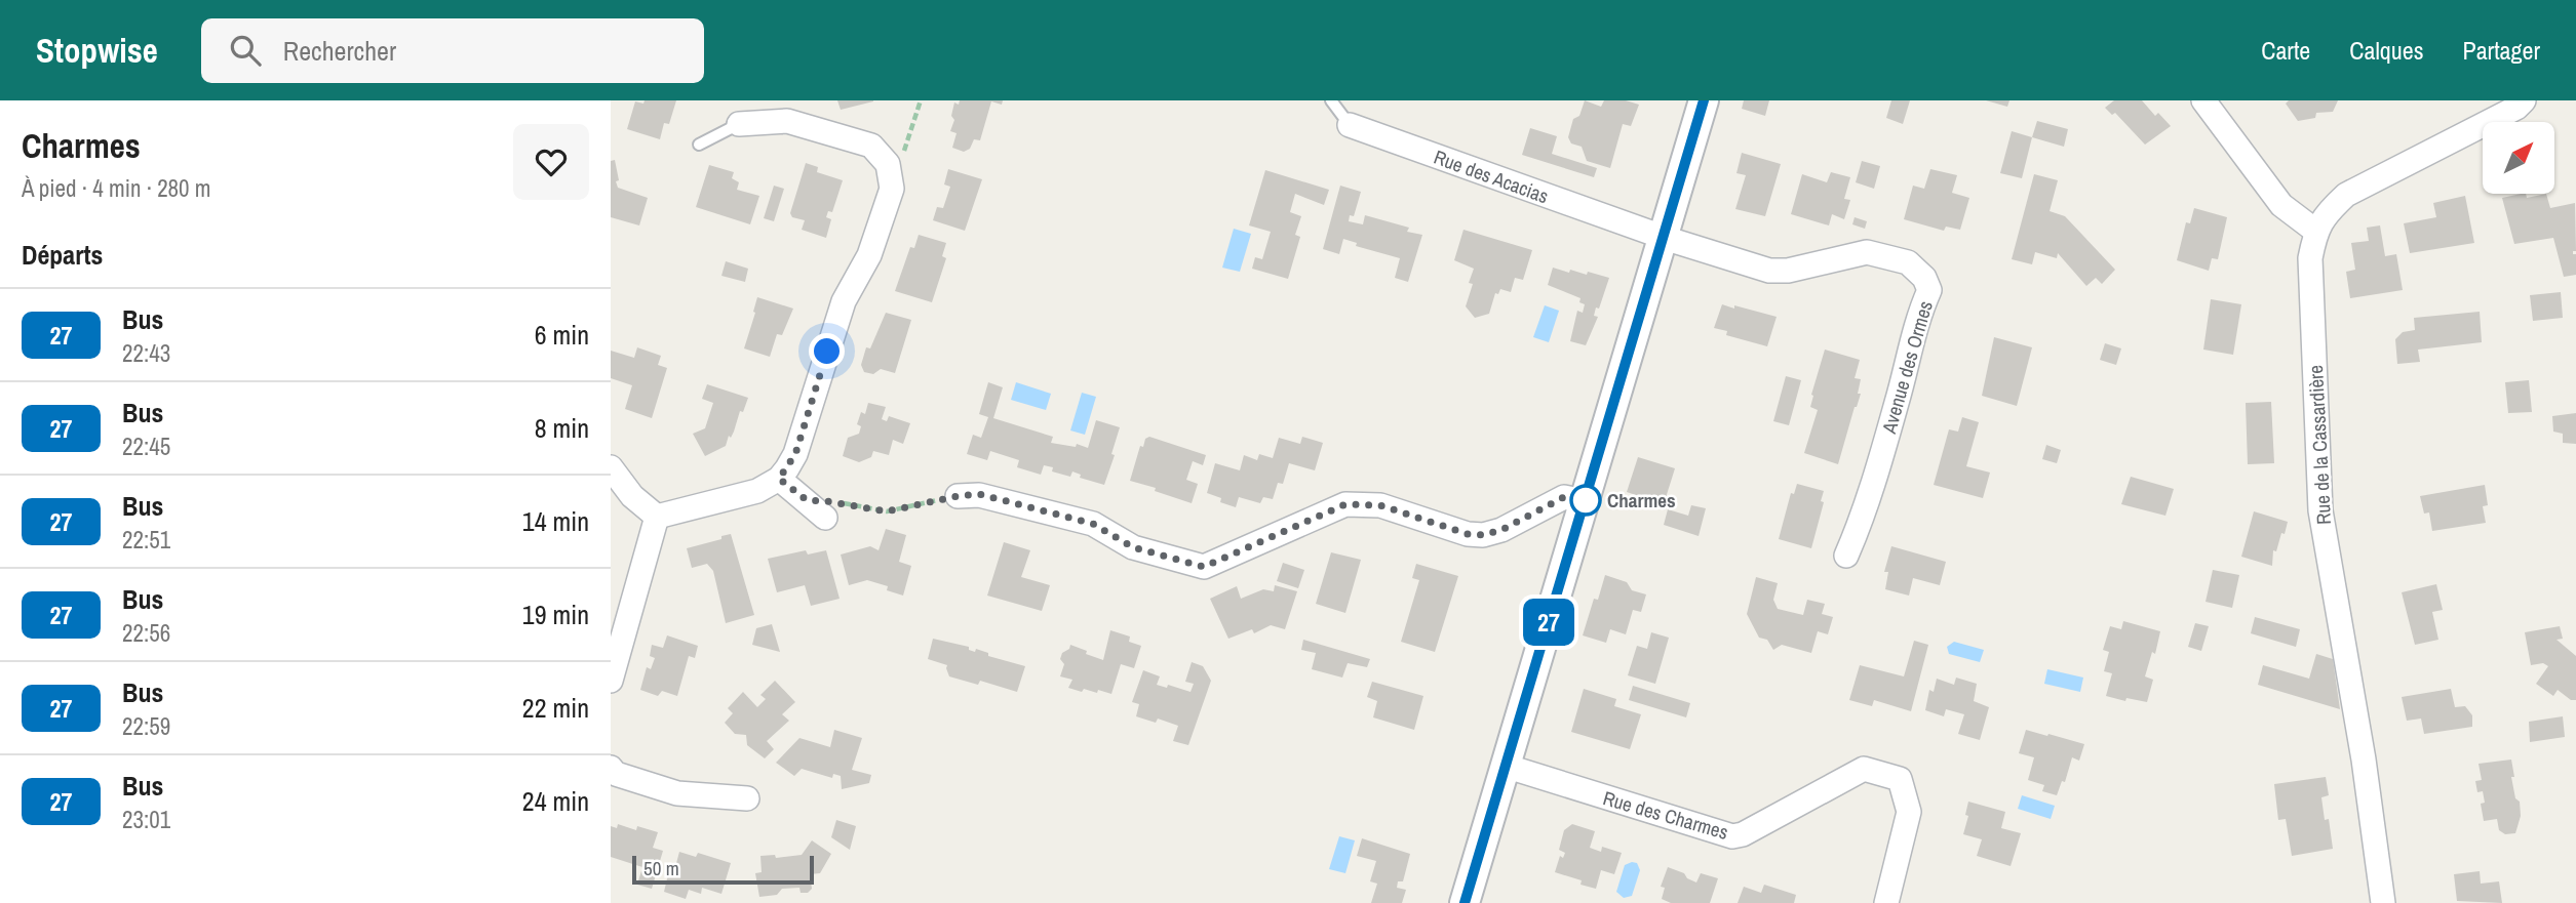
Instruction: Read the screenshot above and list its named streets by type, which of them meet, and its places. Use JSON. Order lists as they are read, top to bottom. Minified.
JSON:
{"streets":{"street":["Rue des Acacias","Avenue des Ormes","Rue de la Cassardière","Rue des Charmes"]},"crossings":[["Rue des Acacias","Avenue des Ormes"]],"places":["Charmes"],"lines":["bus line 27"],"scale_bar":"50 m","north":"top right","page":{"header":"Stopwise","search":"Rechercher","nav":["Carte","Calques","Partager"],"heading":[["Charmes","À pied · 4 min · 280 m"],"Départs"],"on_map":"27","list":[{"mark":"27","name":"Bus","note":"22:43","value":"6 min"},{"mark":"27","name":"Bus","note":"22:45","value":"8 min"},{"mark":"27","name":"Bus","note":"22:51","value":"14 min"},{"mark":"27","name":"Bus","note":"22:56","value":"19 min"},{"mark":"27","name":"Bus","note":"22:59","value":"22 min"},{"mark":"27","name":"Bus","note":"23:01","value":"24 min"}],"scale":"50 m"}}
